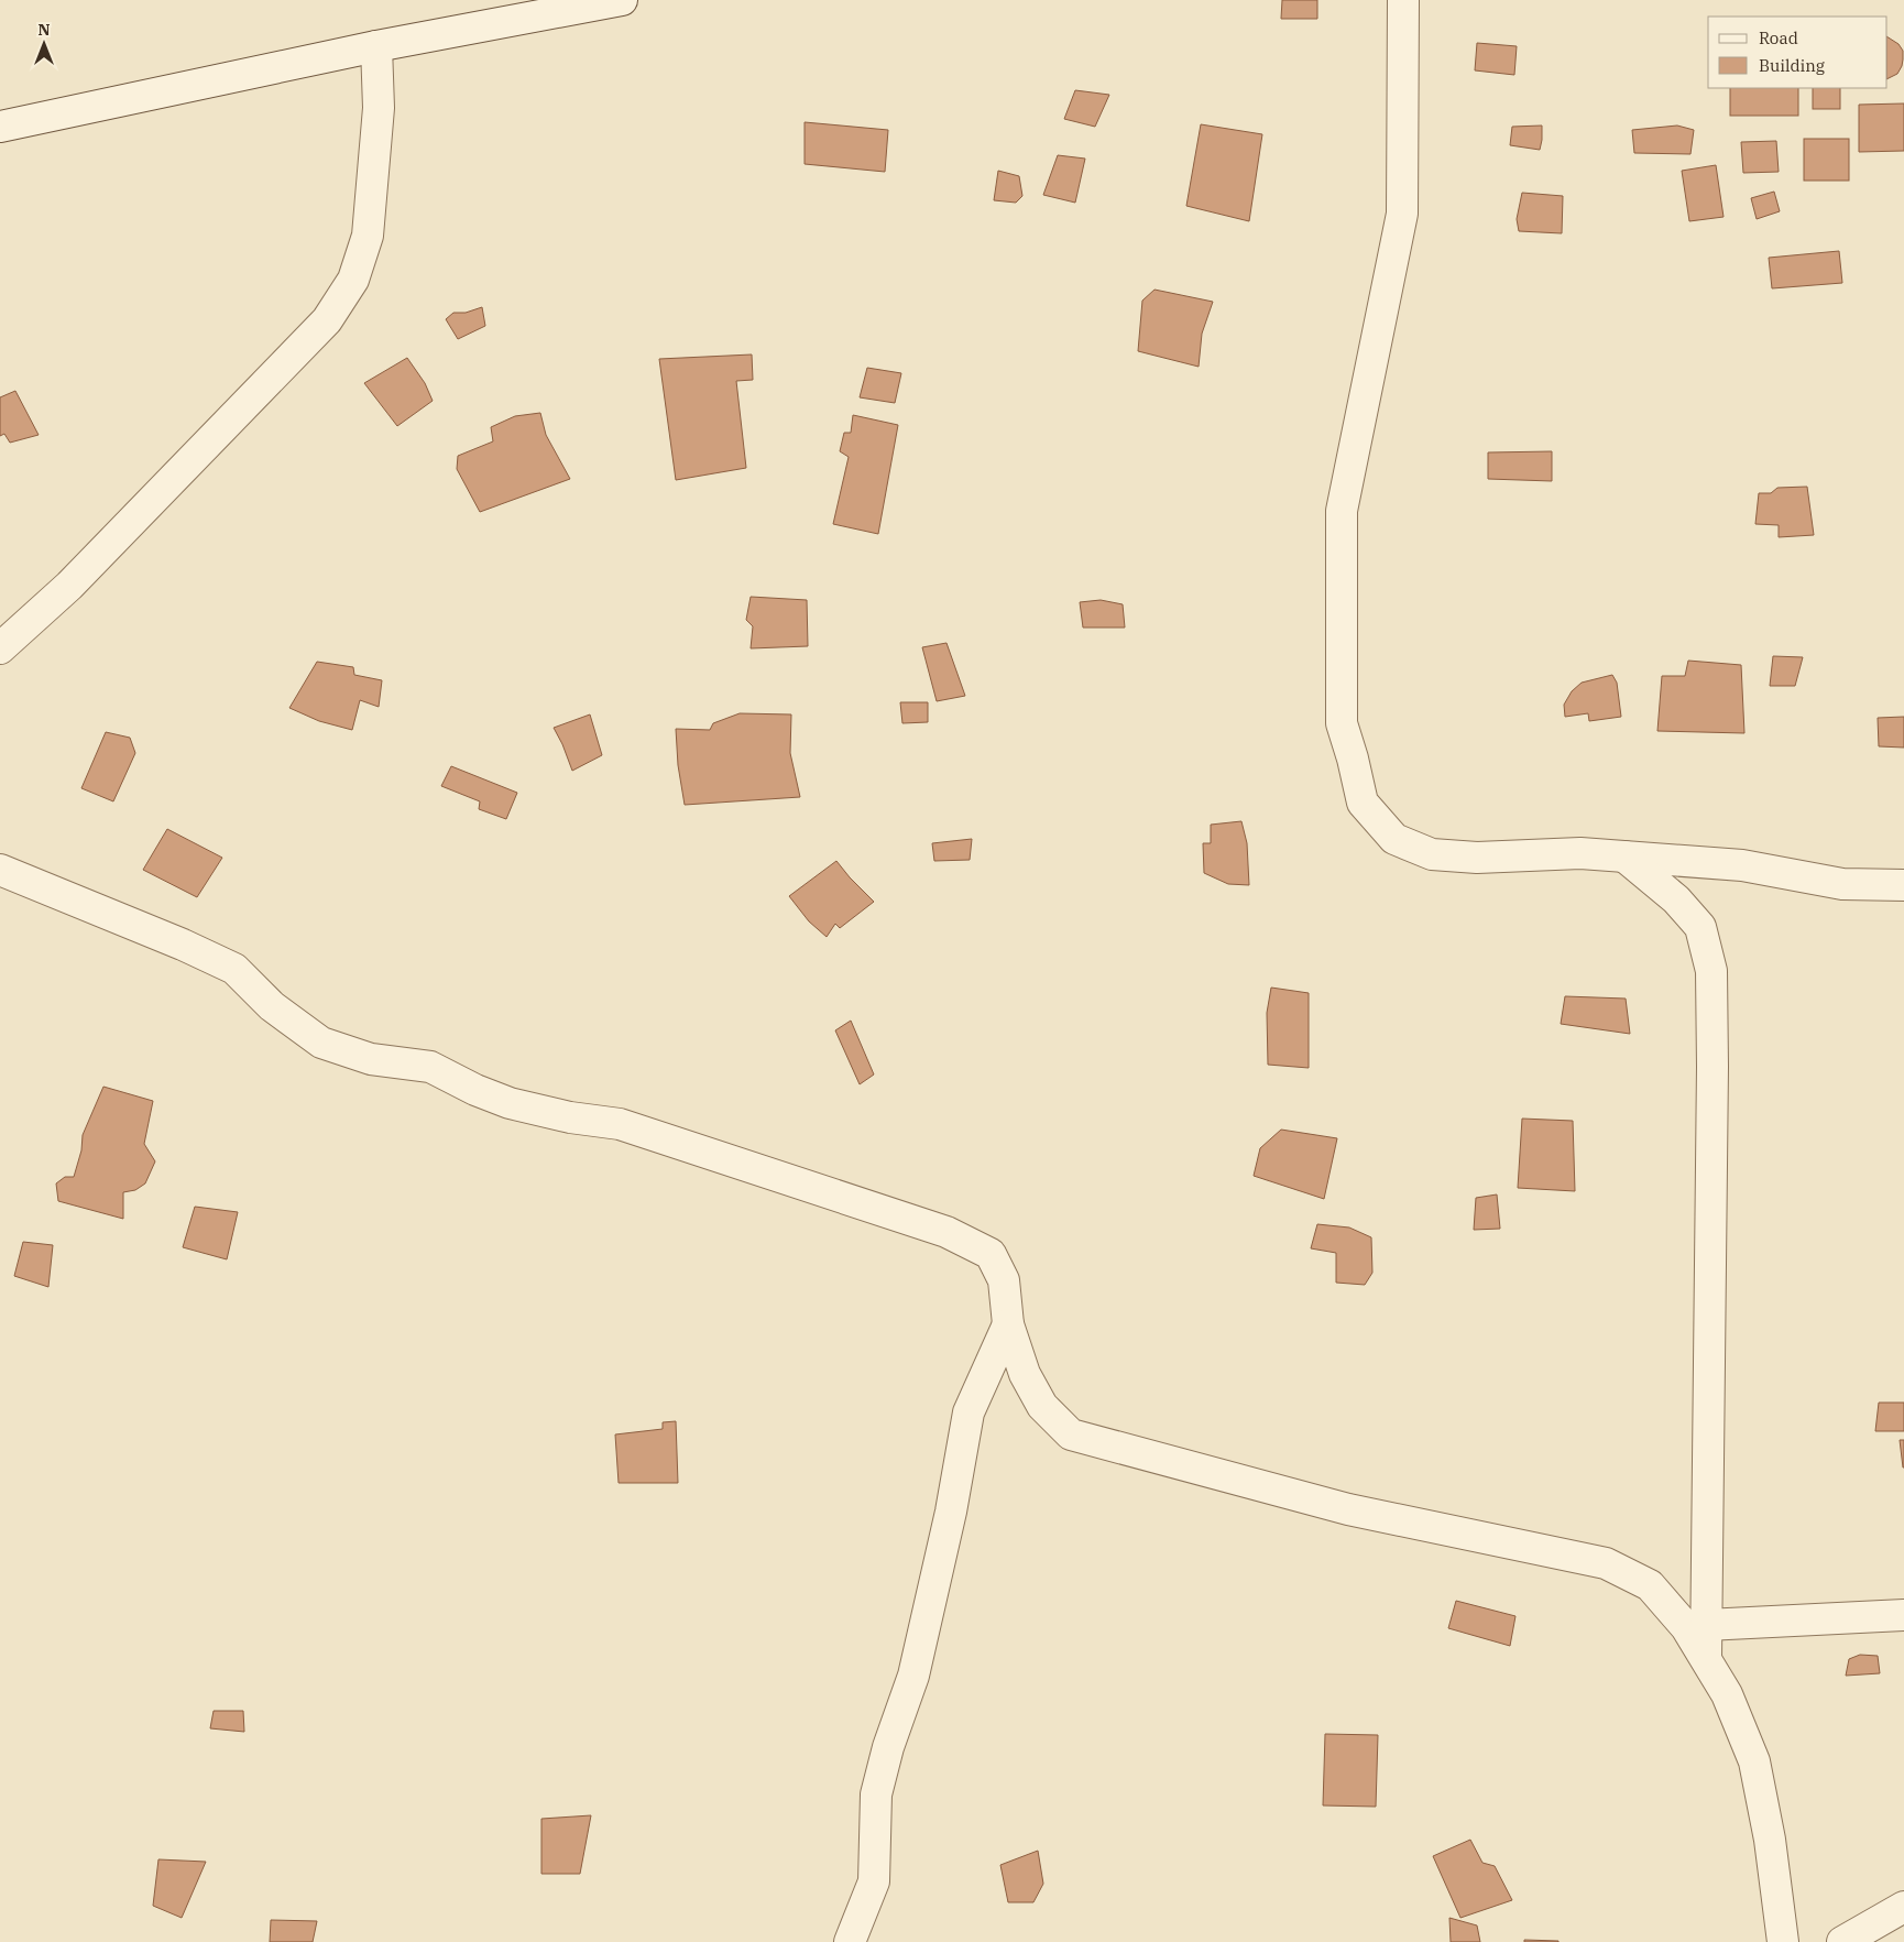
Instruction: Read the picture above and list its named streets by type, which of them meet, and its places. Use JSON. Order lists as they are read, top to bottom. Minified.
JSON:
{"legend":["Road","Building"],"north":"top"}
